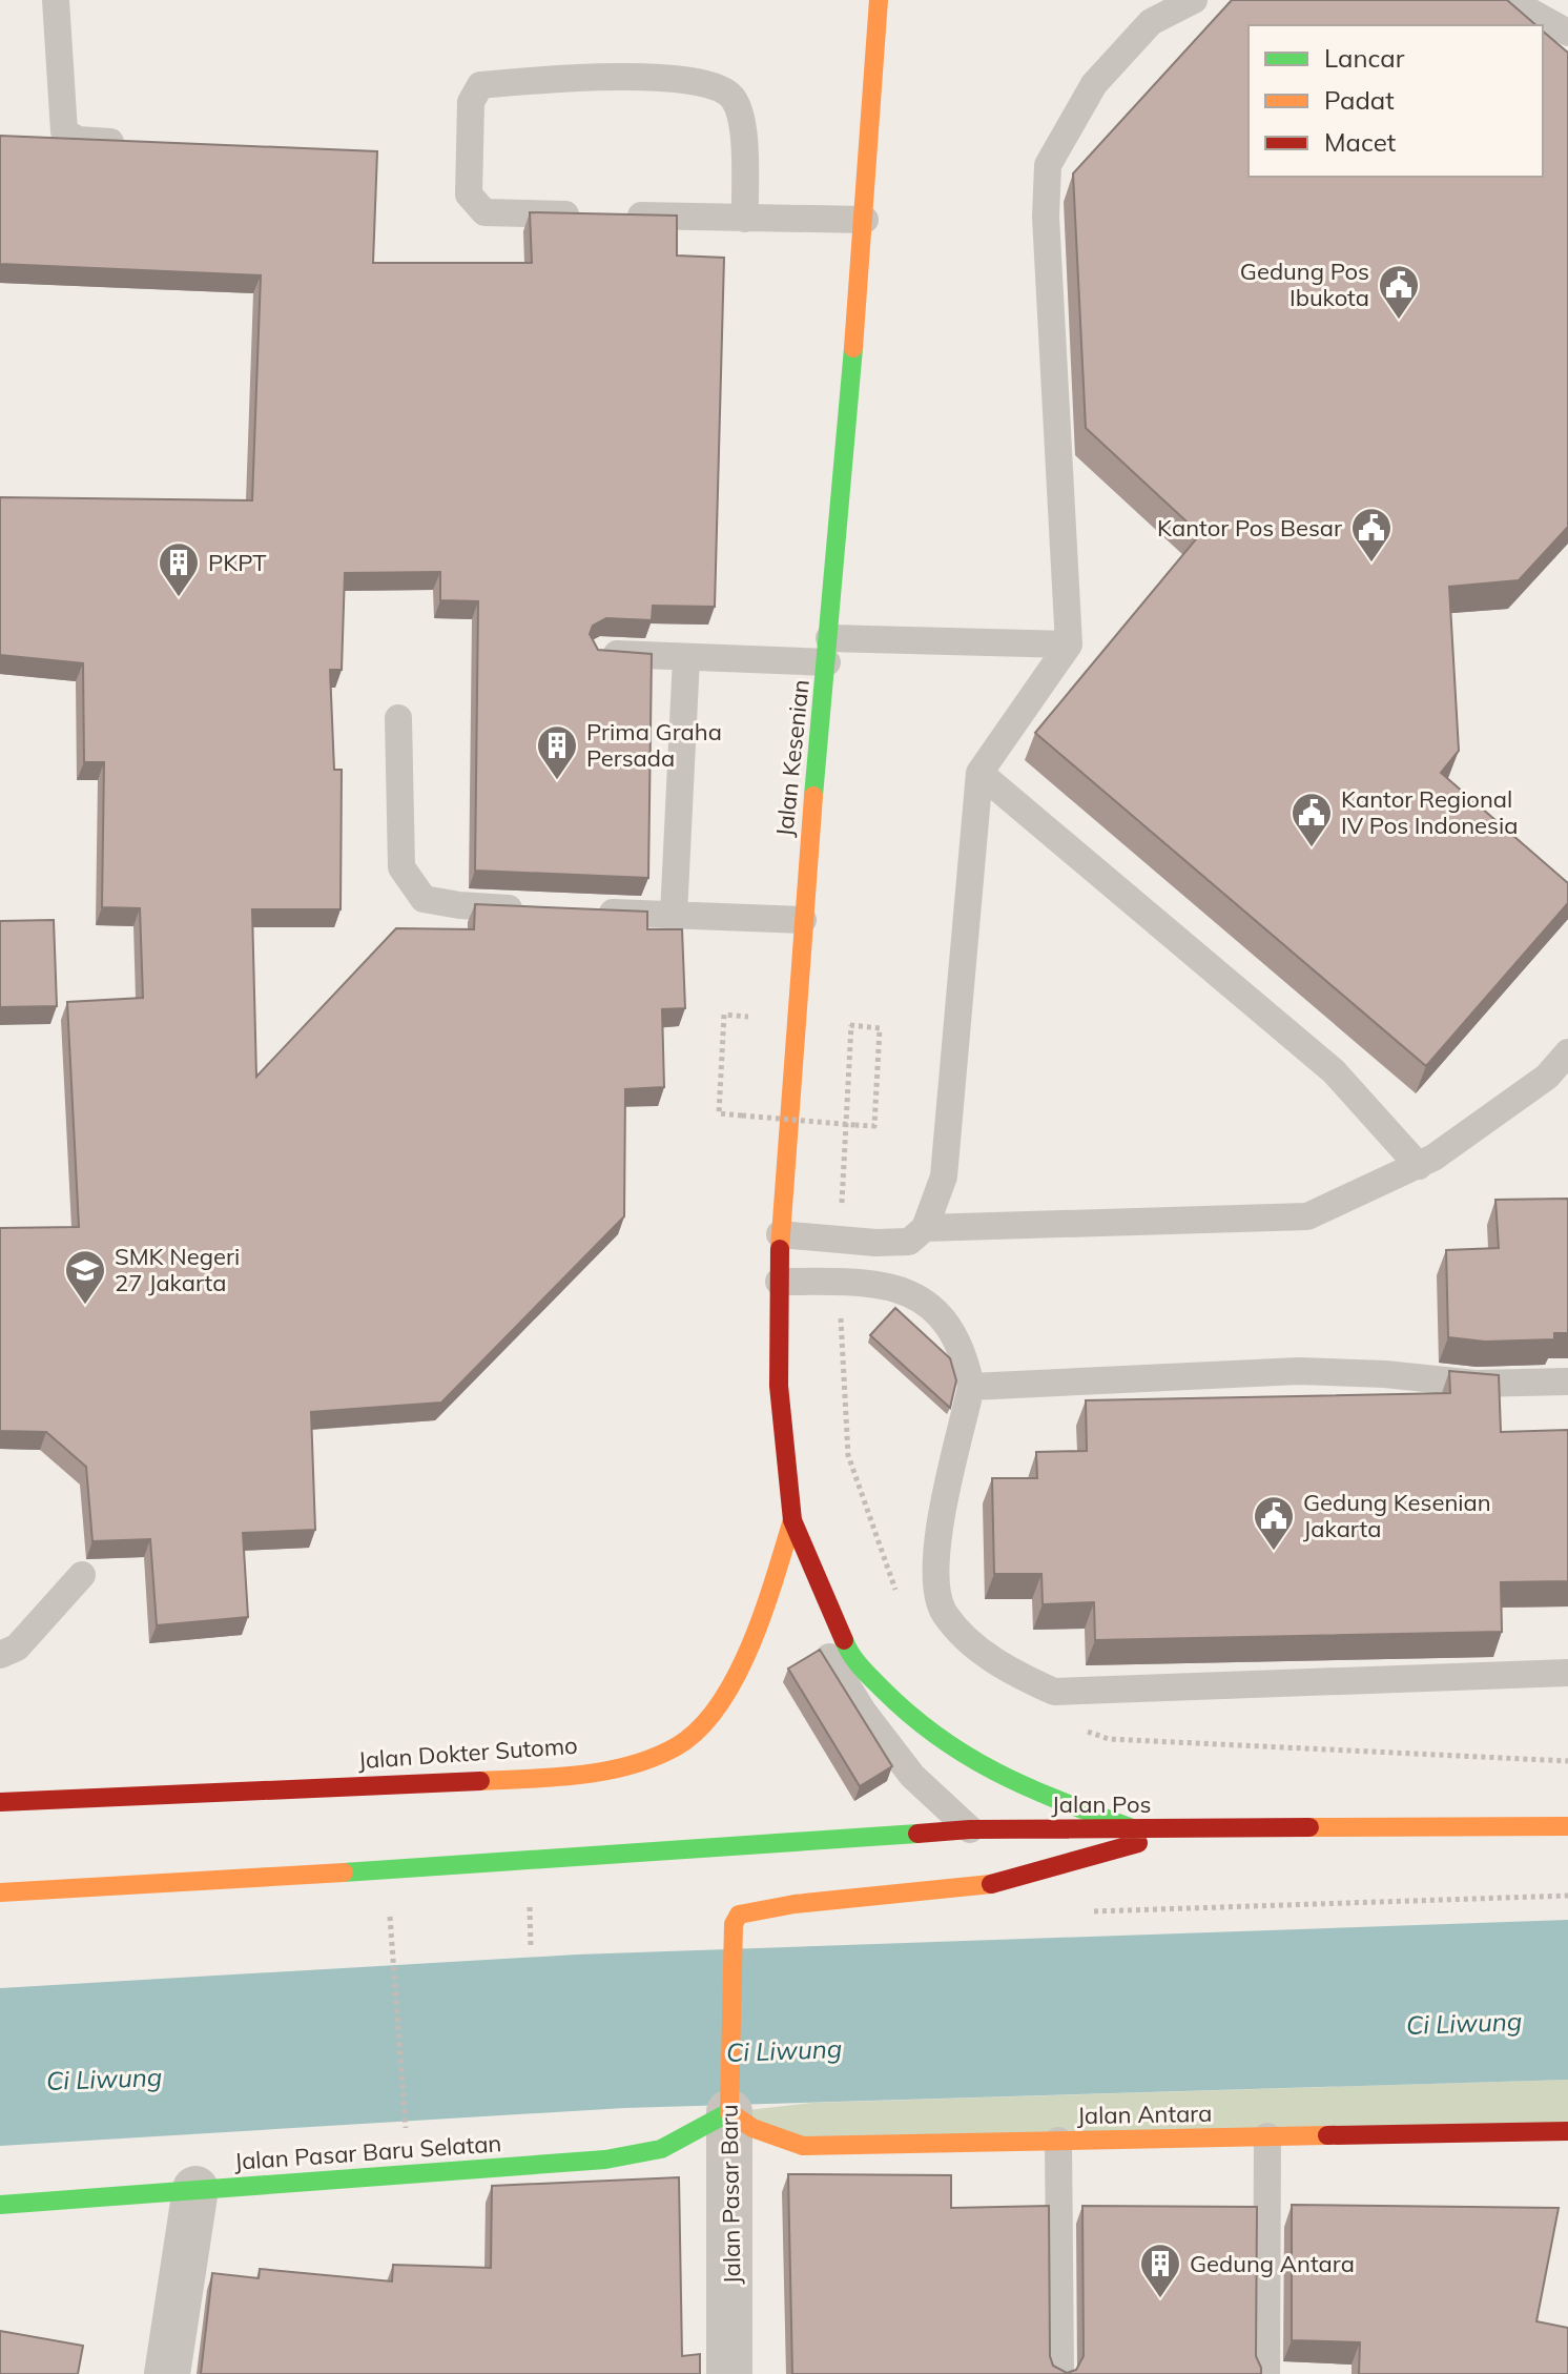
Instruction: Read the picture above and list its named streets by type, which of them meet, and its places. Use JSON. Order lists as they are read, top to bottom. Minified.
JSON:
{"streets":{"main road":["Jalan Kesenian","Jalan Dokter Sutomo","Jalan Pos","Jalan Antara","Jalan Pasar Baru Selatan","Jalan Pasar Baru"]},"crossings":[["Jalan Kesenian","Jalan Dokter Sutomo"],["Jalan Pos","Jalan Pasar Baru"],["Jalan Antara","Jalan Pasar Baru Selatan"],["Jalan Antara","Jalan Pasar Baru"],["Jalan Pasar Baru Selatan","Jalan Pasar Baru"]],"water":["Ci Liwung"],"places":{"public building":["Gedung Pos Ibukota","Kantor Pos Besar","Kantor Regional IV Pos Indonesia","Gedung Kesenian Jakarta"],"building":["PKPT","Prima Graha Persada","Gedung Antara"],"school or university":["SMK Negeri 27 Jakarta"]},"legend":["Lancar","Padat","Macet"]}
